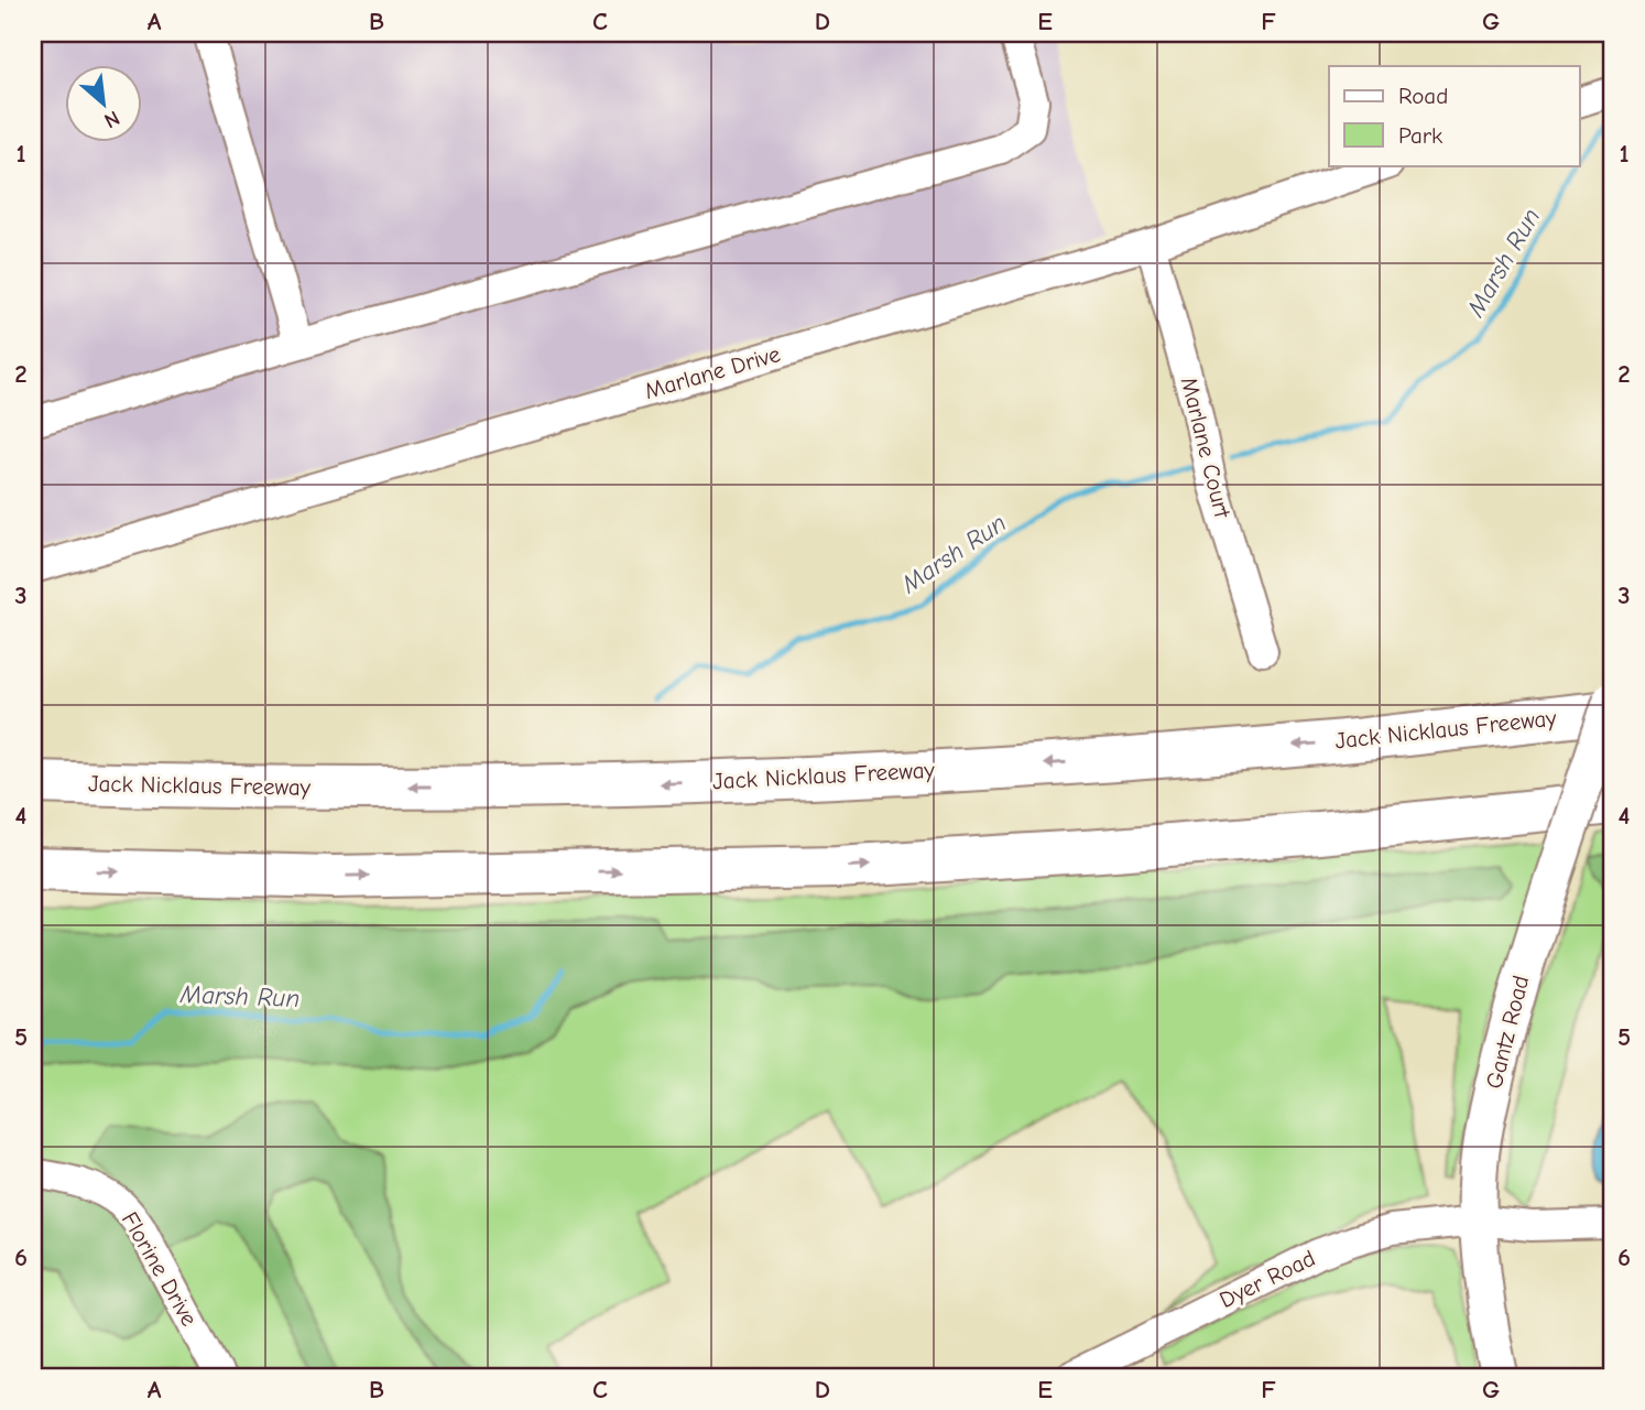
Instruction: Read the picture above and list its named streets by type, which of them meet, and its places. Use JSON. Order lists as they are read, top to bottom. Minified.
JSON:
{"streets":{"highway":["Jack Nicklaus Freeway"],"main road":["Gantz Road"],"street":["Marlane Drive","Marlane Court","Florine Drive","Dyer Road"]},"crossings":[["Marlane Drive","Marlane Court"],["Gantz Road","Dyer Road"]],"water":["Marsh Run"],"legend":["Road","Park"],"north":"bottom right","grid":{"columns":["A","B","C","D","E","F","G"],"rows":["1","2","3","4","5","6"]}}
